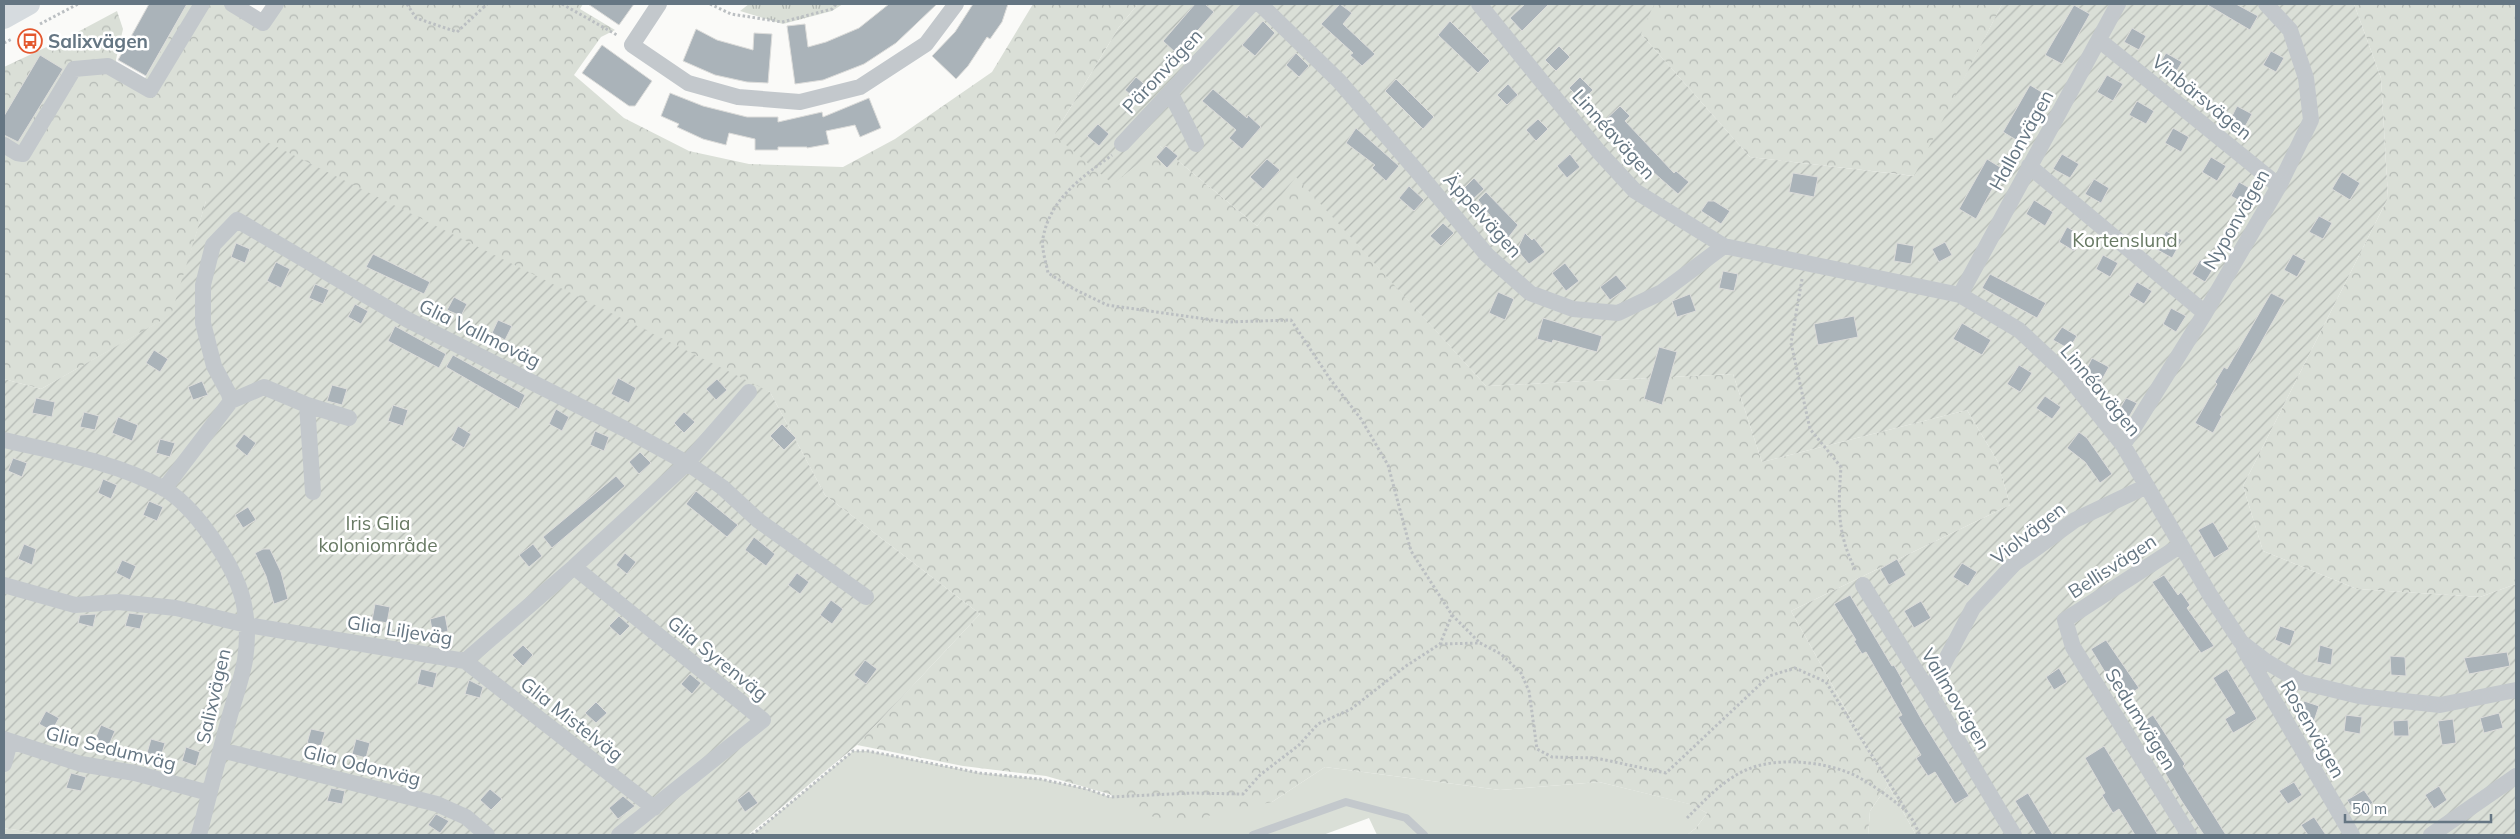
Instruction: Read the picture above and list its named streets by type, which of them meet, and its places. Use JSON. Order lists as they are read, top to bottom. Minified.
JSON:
{"streets":{"street":["Päronvägen","Vinbärsvägen","Linnéavägen","Hallonvägen","Äppelvägen","Nyponvägen","Glia Vallmoväg","Violvägen","Bellisvägen","Glia Liljeväg","Glia Syrenväg","Salixvägen","Vallmovägen","Glia Mistelväg","Sedumvägen","Rosenvägen","Glia Sedumväg","Glia Odonväg"]},"crossings":[["Vinbärsvägen","Hallonvägen"],["Vinbärsvägen","Nyponvägen"],["Linnéavägen","Hallonvägen"],["Linnéavägen","Äppelvägen"],["Linnéavägen","Nyponvägen"],["Linnéavägen","Violvägen"],["Linnéavägen","Bellisvägen"],["Linnéavägen","Rosenvägen"],["Glia Vallmoväg","Glia Liljeväg"],["Violvägen","Vallmovägen"],["Bellisvägen","Sedumvägen"],["Glia Liljeväg","Glia Syrenväg"],["Glia Liljeväg","Salixvägen"],["Glia Liljeväg","Glia Mistelväg"],["Glia Syrenväg","Glia Mistelväg"],["Salixvägen","Glia Sedumväg"],["Salixvägen","Glia Odonväg"]],"parks":["Kortenslund","Iris Glia koloniområde"],"places":{"bus stop":["Salixvägen"]},"scale_bar":"50 m"}
